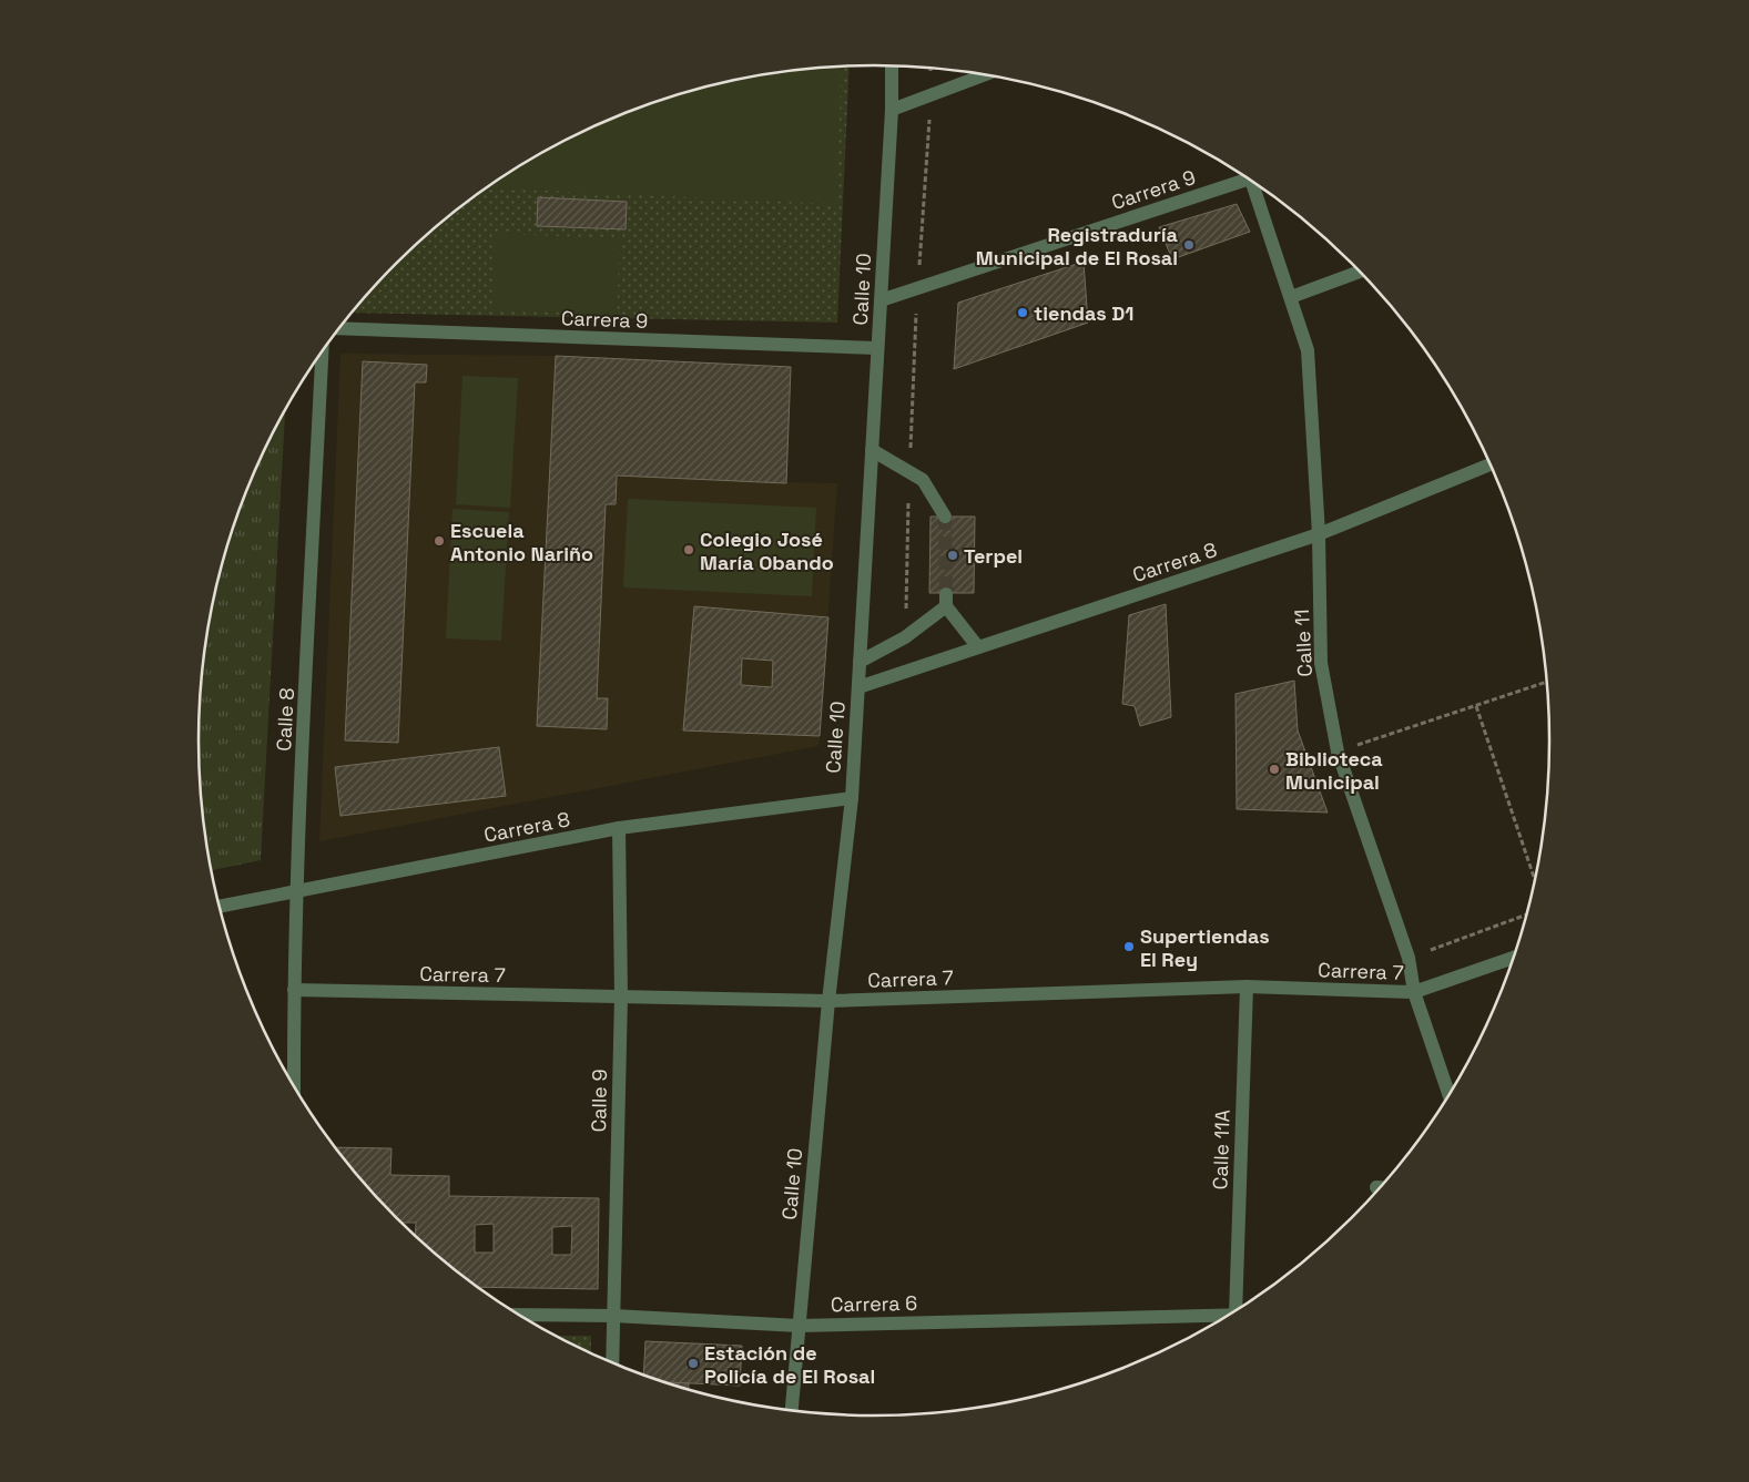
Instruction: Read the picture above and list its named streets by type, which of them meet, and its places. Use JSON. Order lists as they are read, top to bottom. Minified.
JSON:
{"streets":{"street":["Carrera 9","Calle 10","Carrera 8","Calle 11","Calle 8","Carrera 7","Calle 9","Calle 11A","Carrera 6"]},"crossings":[["Carrera 9","Calle 10"],["Calle 10","Carrera 8"],["Calle 10","Carrera 7"],["Calle 10","Carrera 6"],["Carrera 8","Calle 11"],["Carrera 8","Calle 8"],["Carrera 8","Calle 9"],["Calle 11","Carrera 7"],["Calle 8","Carrera 7"],["Carrera 7","Calle 9"],["Carrera 7","Calle 11A"],["Calle 9","Carrera 6"]],"places":["Registraduría Municipal de El Rosal","tiendas D1","Escuela Antonio Nariño","Colegio José María Obando","Terpel","Biblioteca Municipal","Supertiendas El Rey","Estación de Policía de El Rosal"]}
